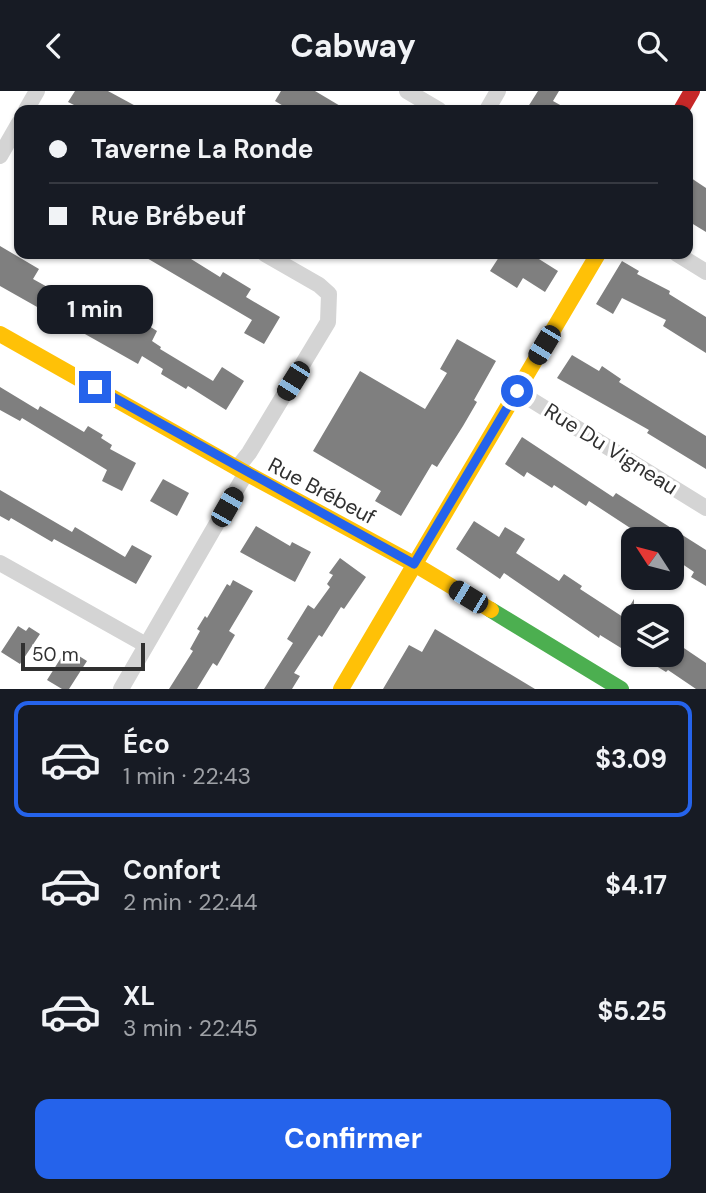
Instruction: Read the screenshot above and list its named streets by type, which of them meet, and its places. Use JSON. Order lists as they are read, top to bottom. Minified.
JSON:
{"streets":{"street":["Rue Du Vigneau","Rue Brébeuf"]},"scale_bar":"50 m","north":"top left","page":{"header":"Cabway","banner":["Taverne La Ronde","Rue Brébeuf"],"bubble":"1 min","scale":"50 m","list":[{"name":"Éco","note":"1 min · 22:43","value":"$3.09"},{"name":"Confort","note":"2 min · 22:44","value":"$4.17"},{"name":"XL","note":"3 min · 22:45","value":"$5.25"}],"buttons":"Confirmer"}}
